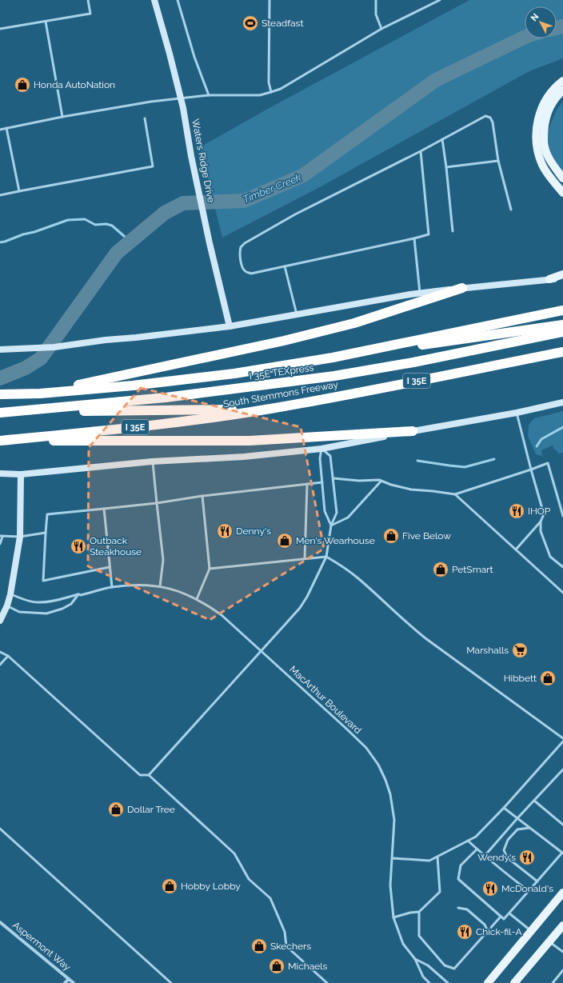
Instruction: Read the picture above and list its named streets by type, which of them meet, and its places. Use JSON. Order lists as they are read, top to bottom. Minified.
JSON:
{"streets":{"highway":["I 35E TEXpress","I 35E","South Stemmons Freeway"],"main road":["Waters Ridge Drive"],"street":["Aspermont Way"],"lane":["MacArthur Boulevard"]},"water":["Timber Creek"],"places":{"sports":["Steadfast"],"shop":["Honda AutoNation","Five Below","Men's Wearhouse","PetSmart","Hibbett","Dollar Tree","Hobby Lobby","Skechers","Michaels"],"restaurant":["IHOP","Denny's","Outback Steakhouse","Wendy's","McDonald's","Chick-fil-A"],"supermarket":["Marshalls"]},"north":"top left"}
